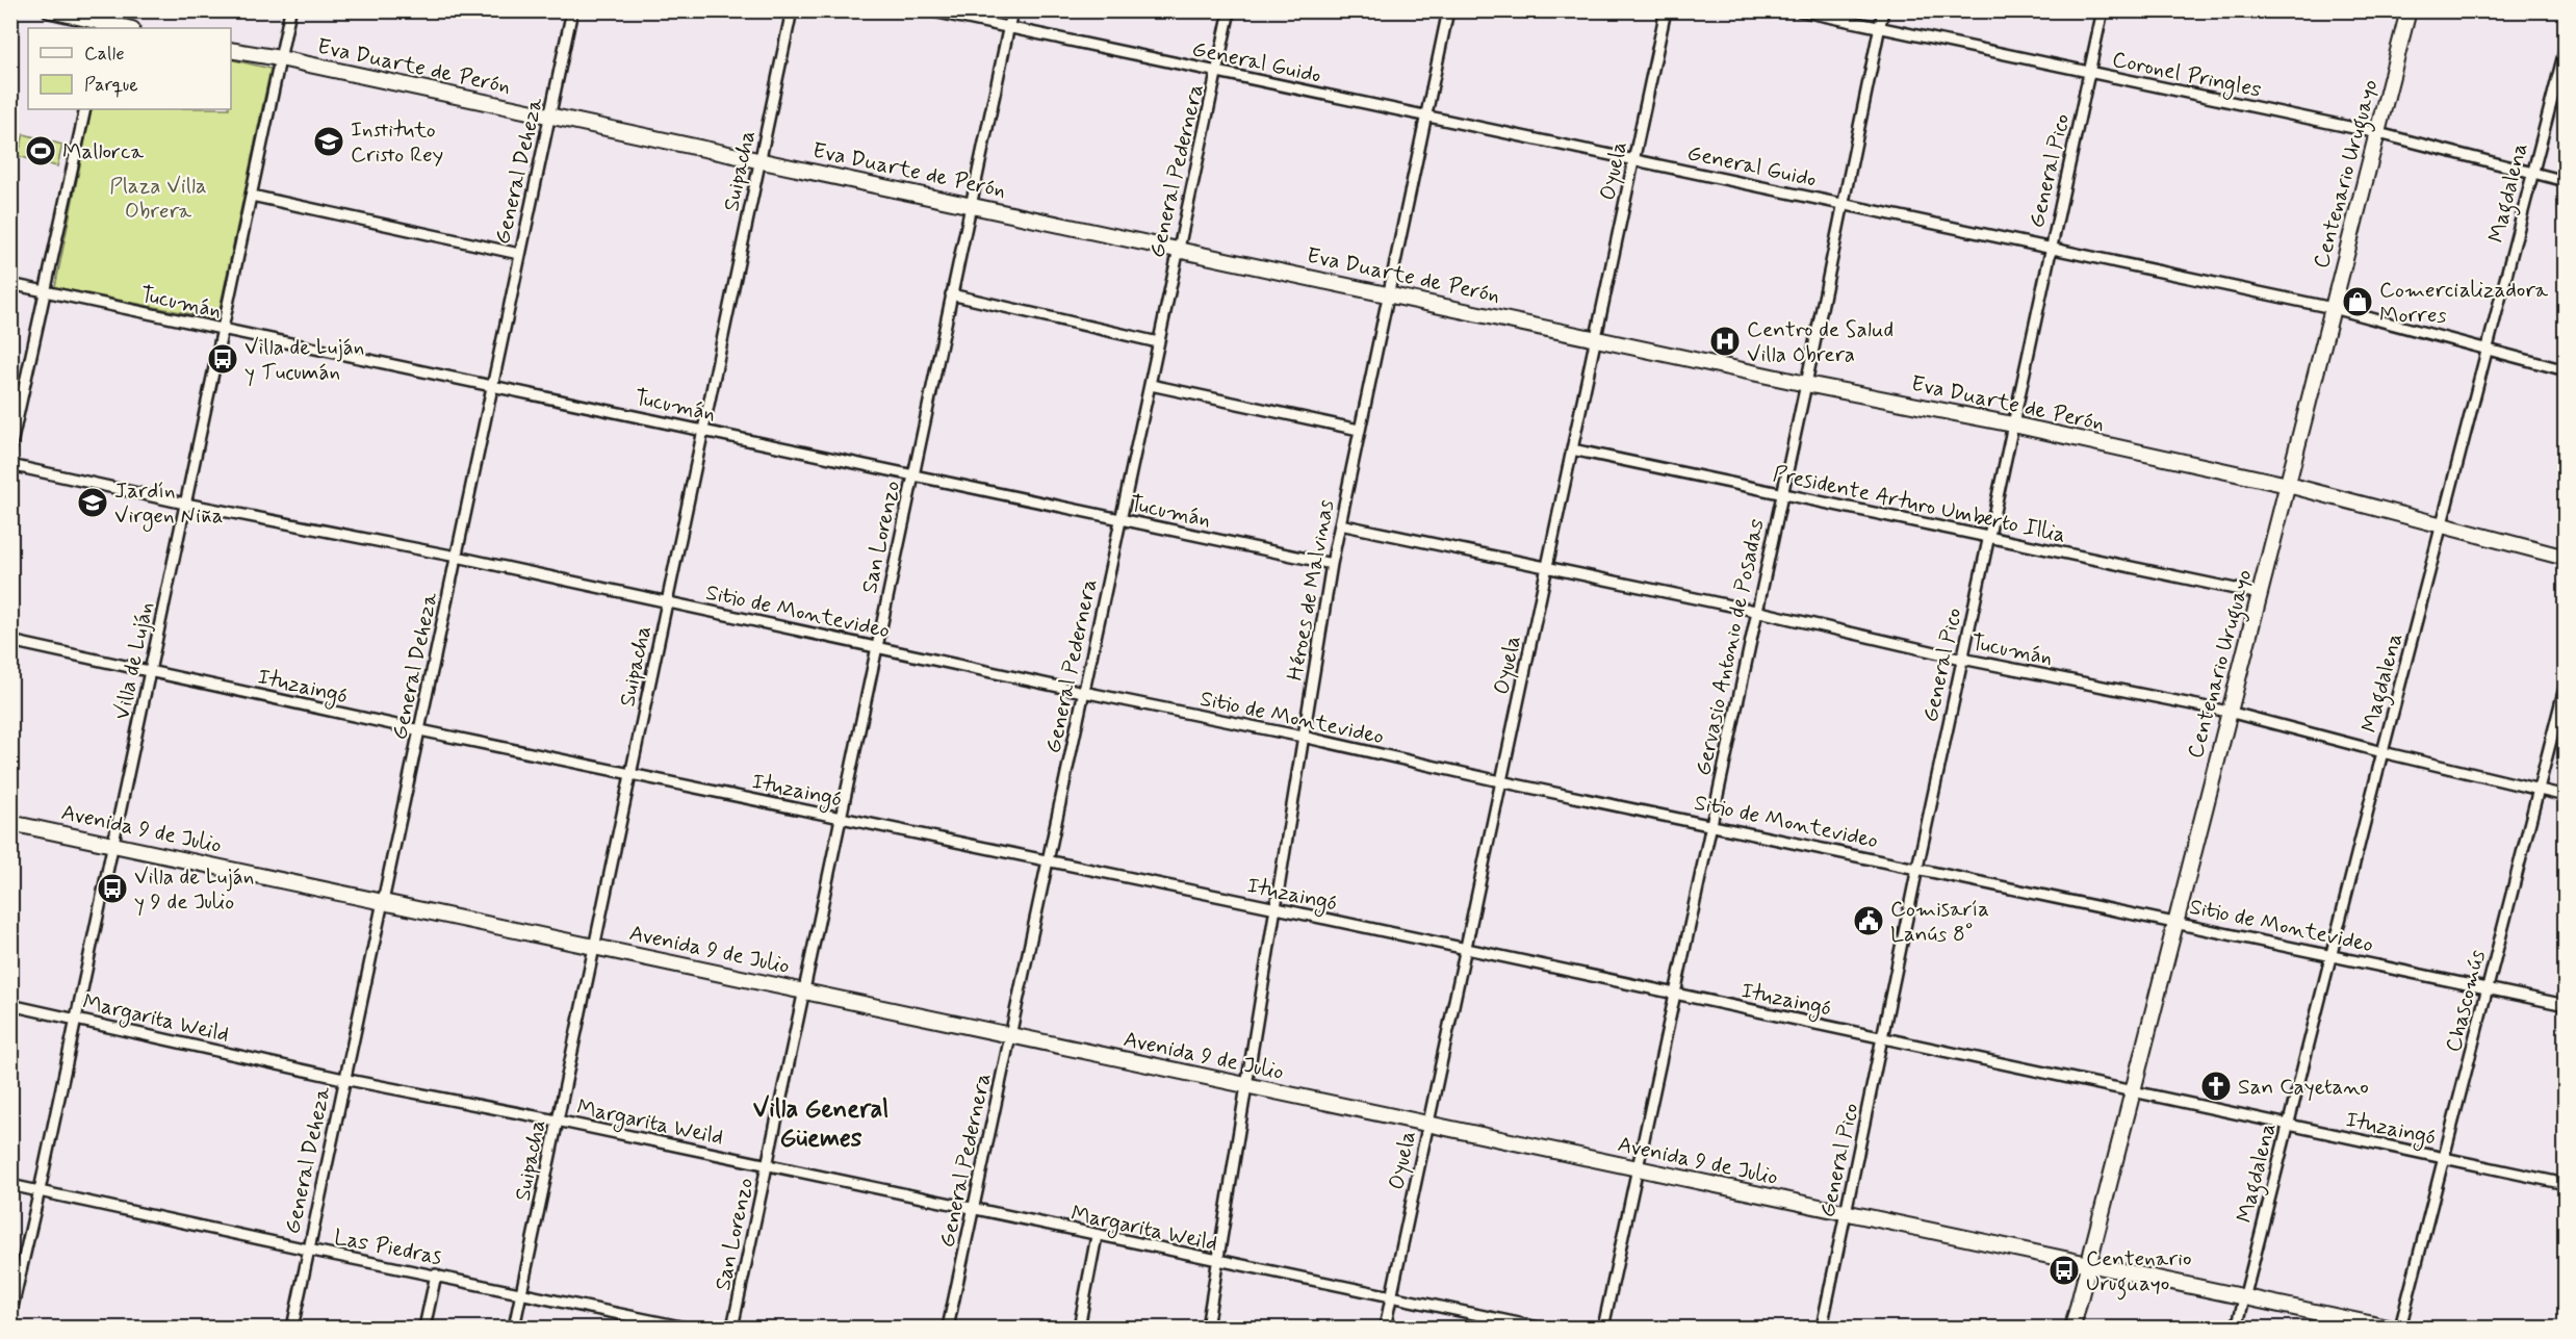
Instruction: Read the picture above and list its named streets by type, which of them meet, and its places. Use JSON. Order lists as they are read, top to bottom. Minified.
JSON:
{"streets":{"main road":["Eva Duarte de Perón","Centenario Uruguayo","Avenida 9 de Julio"],"street":["General Guido","Coronel Pringles","General Deheza","Suipacha","General Pedernera","Oyuela","General Pico","Magdalena","Tucumán","Presidente Arturo Umberto Illia","San Lorenzo","Héroes de Malvinas","Sitio de Montevideo","Gervasio Antonio de Posadas","Villa de Luján","Ituzaingó","Chascomús","Margarita Weild","Las Piedras"]},"crossings":[["General Guido","General Pedernera"],["General Guido","Oyuela"],["General Guido","General Pico"],["General Guido","Centenario Uruguayo"],["General Guido","Magdalena"],["General Guido","San Lorenzo"],["General Guido","Héroes de Malvinas"],["General Guido","Gervasio Antonio de Posadas"],["Eva Duarte de Perón","General Deheza"],["Eva Duarte de Perón","Suipacha"],["Eva Duarte de Perón","General Pedernera"],["Eva Duarte de Perón","Oyuela"],["Eva Duarte de Perón","General Pico"],["Eva Duarte de Perón","Centenario Uruguayo"],["Eva Duarte de Perón","Magdalena"],["Eva Duarte de Perón","San Lorenzo"],["Eva Duarte de Perón","Héroes de Malvinas"],["Eva Duarte de Perón","Gervasio Antonio de Posadas"],["Eva Duarte de Perón","Villa de Luján"],["Coronel Pringles","General Pico"],["Coronel Pringles","Centenario Uruguayo"],["Coronel Pringles","Magdalena"],["Coronel Pringles","Gervasio Antonio de Posadas"],["General Deheza","Tucumán"],["General Deheza","Sitio de Montevideo"],["General Deheza","Ituzaingó"],["General Deheza","Avenida 9 de Julio"],["General Deheza","Margarita Weild"],["General Deheza","Las Piedras"],["Suipacha","Tucumán"],["Suipacha","Sitio de Montevideo"],["Suipacha","Ituzaingó"],["Suipacha","Avenida 9 de Julio"],["Suipacha","Margarita Weild"],["Suipacha","Las Piedras"],["General Pedernera","Tucumán"],["General Pedernera","Sitio de Montevideo"],["General Pedernera","Ituzaingó"],["General Pedernera","Avenida 9 de Julio"],["General Pedernera","Margarita Weild"],["Oyuela","Tucumán"],["Oyuela","Presidente Arturo Umberto Illia"],["Oyuela","Sitio de Montevideo"],["Oyuela","Ituzaingó"],["Oyuela","Avenida 9 de Julio"],["Oyuela","Margarita Weild"],["General Pico","Tucumán"],["General Pico","Presidente Arturo Umberto Illia"],["General Pico","Sitio de Montevideo"],["General Pico","Ituzaingó"],["General Pico","Avenida 9 de Julio"],["Centenario Uruguayo","Tucumán"],["Centenario Uruguayo","Presidente Arturo Umberto Illia"],["Centenario Uruguayo","Sitio de Montevideo"],["Centenario Uruguayo","Ituzaingó"],["Centenario Uruguayo","Avenida 9 de Julio"],["Magdalena","Tucumán"],["Magdalena","Sitio de Montevideo"],["Magdalena","Ituzaingó"],["Magdalena","Avenida 9 de Julio"],["Tucumán","San Lorenzo"],["Tucumán","Héroes de Malvinas"],["Tucumán","Gervasio Antonio de Posadas"],["Tucumán","Villa de Luján"],["Tucumán","Chascomús"],["Presidente Arturo Umberto Illia","Gervasio Antonio de Posadas"],["San Lorenzo","Sitio de Montevideo"],["San Lorenzo","Ituzaingó"],["San Lorenzo","Avenida 9 de Julio"],["San Lorenzo","Margarita Weild"],["Héroes de Malvinas","Sitio de Montevideo"],["Héroes de Malvinas","Ituzaingó"],["Héroes de Malvinas","Avenida 9 de Julio"],["Héroes de Malvinas","Margarita Weild"],["Sitio de Montevideo","Gervasio Antonio de Posadas"],["Sitio de Montevideo","Villa de Luján"],["Sitio de Montevideo","Chascomús"],["Gervasio Antonio de Posadas","Ituzaingó"],["Gervasio Antonio de Posadas","Avenida 9 de Julio"],["Villa de Luján","Ituzaingó"],["Villa de Luján","Avenida 9 de Julio"],["Villa de Luján","Margarita Weild"],["Villa de Luján","Las Piedras"],["Ituzaingó","Chascomús"]],"districts":["Villa General Güemes"],"parks":["Plaza Villa Obrera"],"places":{"school or university":["Instituto Cristo Rey","Jardín Virgen Niña"],"sports":["Mallorca"],"shop":["Comercializadora Morres"],"hospital":["Centro de Salud Villa Obrera"],"bus stop":["Villa de Luján y Tucumán","Villa de Luján y 9 de Julio","Centenario Uruguayo"],"public building":["Comisaría Lanús 8°"],"church":["San Cayetano"]},"legend":["Calle","Parque"]}
